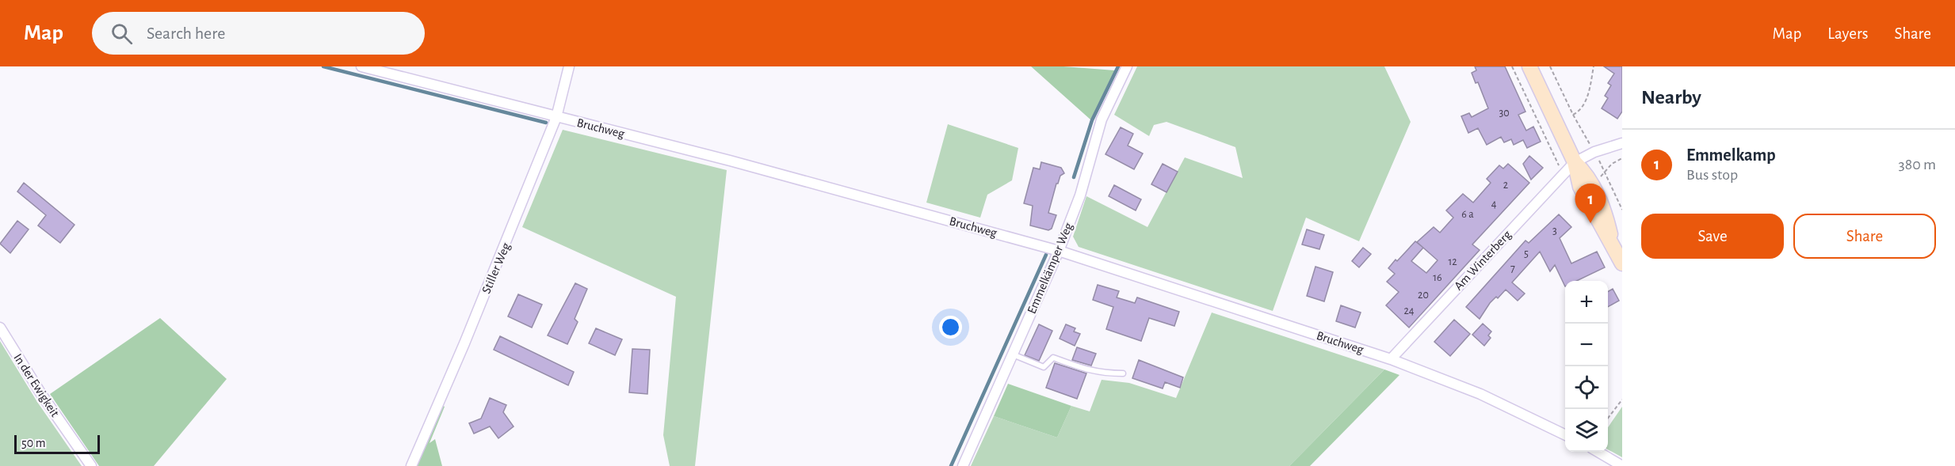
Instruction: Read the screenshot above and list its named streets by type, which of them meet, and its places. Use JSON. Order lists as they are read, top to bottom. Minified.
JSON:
{"streets":{"street":["Bruchweg","Am Winterberg","Stiller Weg","Emmelkämper Weg","In der Ewigkeit"]},"crossings":[["Bruchweg","Am Winterberg"],["Bruchweg","Stiller Weg"],["Bruchweg","Emmelkämper Weg"]],"house_numbers":["30","2","4","6 a","3","5","12","7","16","20","24"],"scale_bar":"50 m","page":{"header":"Map","search":"Search here","nav":["Map","Layers","Share"],"heading":"Nearby","list":[{"mark":"1","name":"Emmelkamp","note":"Bus stop","value":"380 m"}],"pins":"1","buttons":["Save","Share"],"map_buttons":["+","−"],"scale":"50 m"}}
